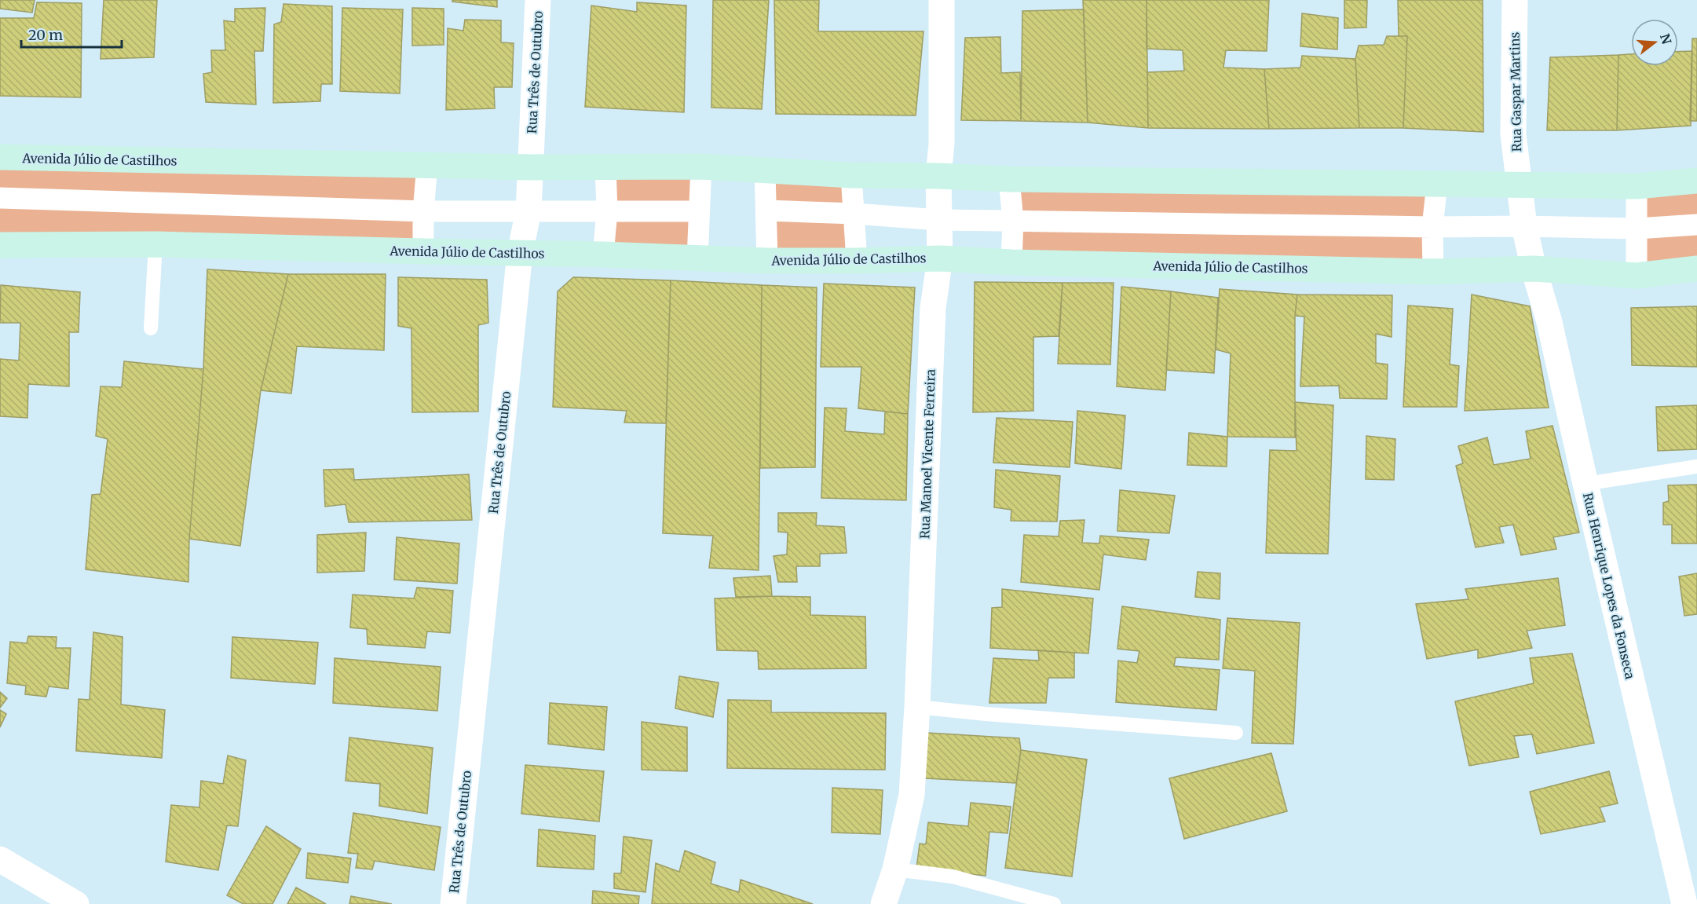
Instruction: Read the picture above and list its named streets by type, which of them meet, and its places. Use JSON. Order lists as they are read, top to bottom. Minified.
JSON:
{"streets":{"main road":["Avenida Júlio de Castilhos"],"street":["Rua Três de Outubro","Rua Gaspar Martins","Rua Manoel Vicente Ferreira","Rua Henrique Lopes da Fonseca"]},"crossings":[["Rua Três de Outubro","Avenida Júlio de Castilhos"],["Rua Gaspar Martins","Avenida Júlio de Castilhos"],["Rua Gaspar Martins","Rua Henrique Lopes da Fonseca"],["Avenida Júlio de Castilhos","Rua Manoel Vicente Ferreira"],["Avenida Júlio de Castilhos","Rua Henrique Lopes da Fonseca"]],"scale_bar":"20 m","north":"right"}
